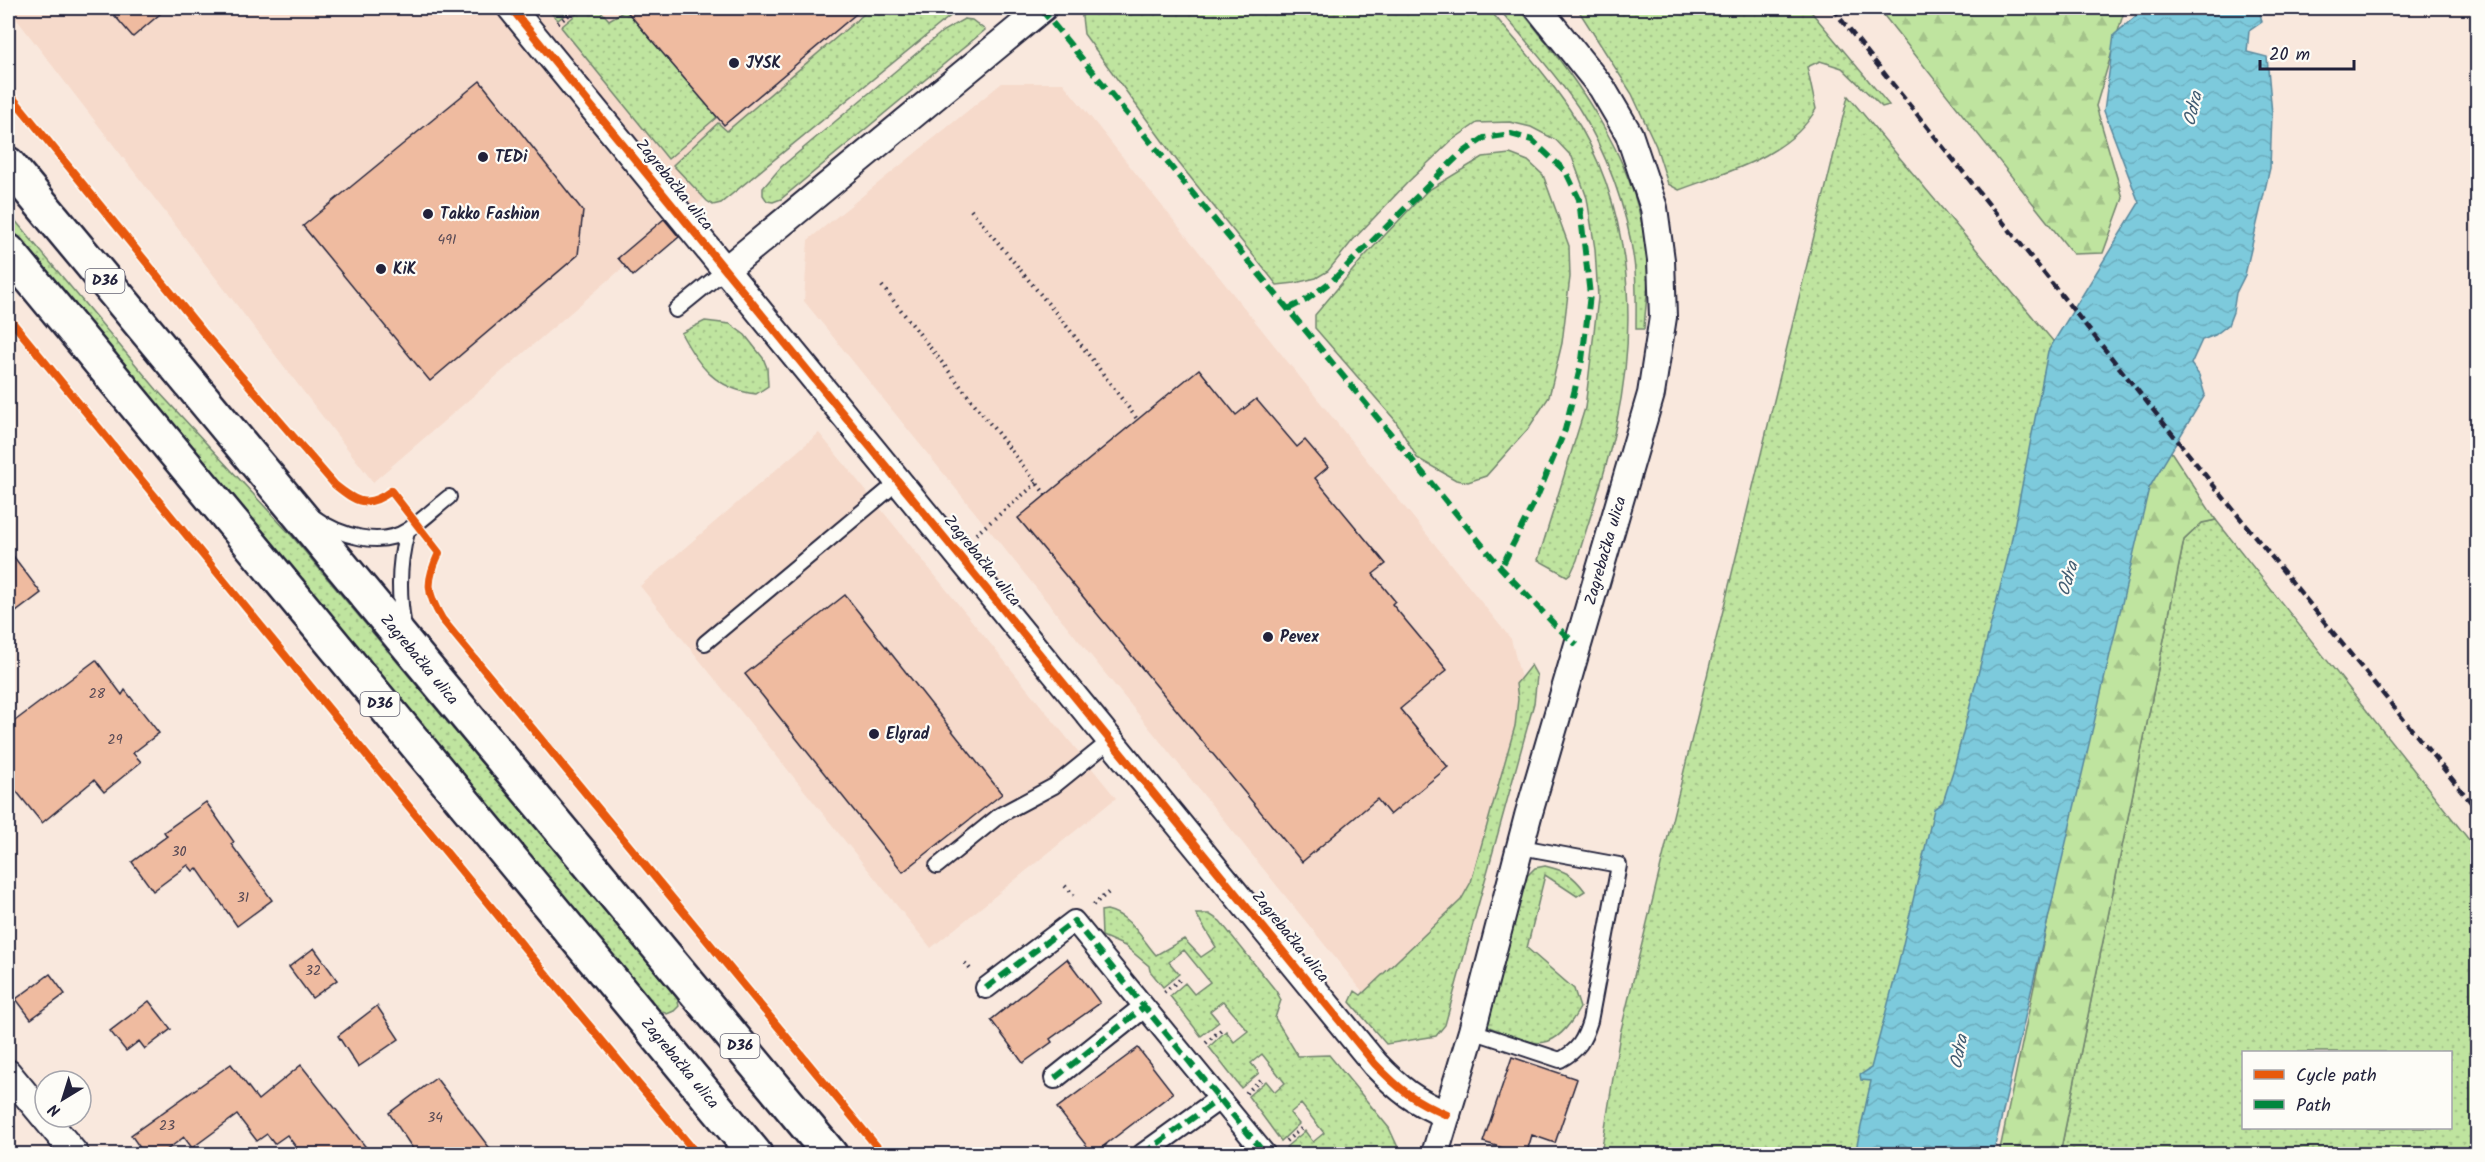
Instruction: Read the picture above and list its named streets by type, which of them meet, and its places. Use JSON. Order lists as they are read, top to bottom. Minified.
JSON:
{"streets":{"main road":["Zagrebačka ulica","D36"]},"water":["Odra"],"places":["JYSK","TEDi","Takko Fashion","KiK","Pevex","Elgrad"],"house_numbers":["49I","28","29","30","31","32","34","23"],"legend":["Cycle path","Path"],"scale_bar":"20 m","north":"bottom left"}
